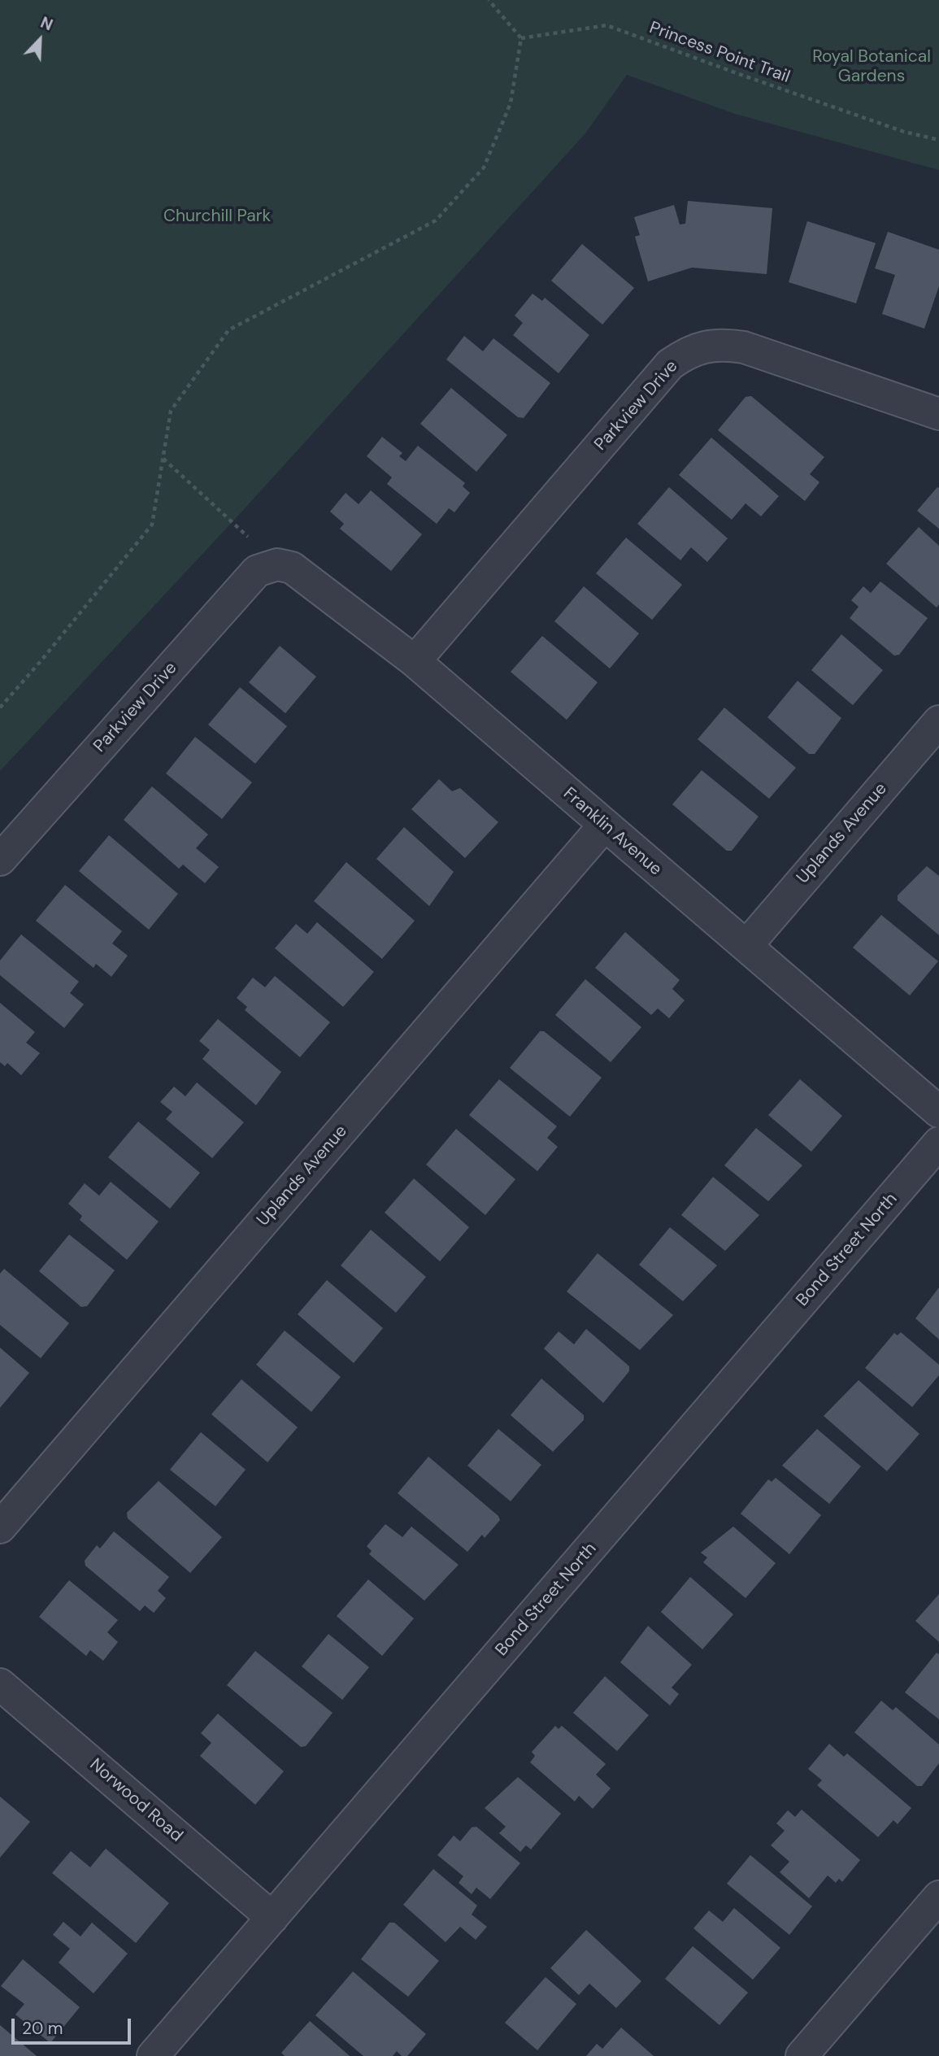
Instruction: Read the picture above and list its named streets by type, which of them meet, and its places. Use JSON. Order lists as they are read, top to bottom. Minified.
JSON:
{"streets":{"street":["Parkview Drive","Franklin Avenue","Uplands Avenue","Bond Street North","Norwood Road"],"path":["Princess Point Trail"]},"crossings":[["Parkview Drive","Franklin Avenue"],["Franklin Avenue","Uplands Avenue"],["Bond Street North","Norwood Road"]],"parks":["Royal Botanical Gardens","Churchill Park"],"scale_bar":"20 m","north":"top right"}
